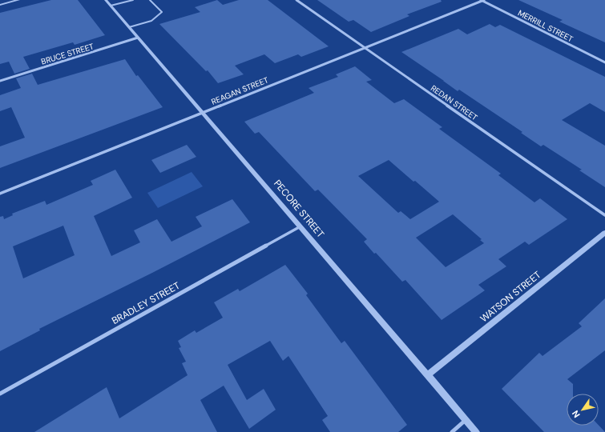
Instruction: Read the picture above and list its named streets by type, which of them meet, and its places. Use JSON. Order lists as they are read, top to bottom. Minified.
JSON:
{"streets":{"street":["MERRILL STREET","BRUCE STREET","REAGAN STREET","REDAN STREET","PECORE STREET","WATSON STREET","BRADLEY STREET"]},"crossings":[["MERRILL STREET","REAGAN STREET"],["BRUCE STREET","PECORE STREET"],["REAGAN STREET","REDAN STREET"],["REAGAN STREET","PECORE STREET"],["PECORE STREET","WATSON STREET"],["PECORE STREET","BRADLEY STREET"]],"north":"bottom left"}
